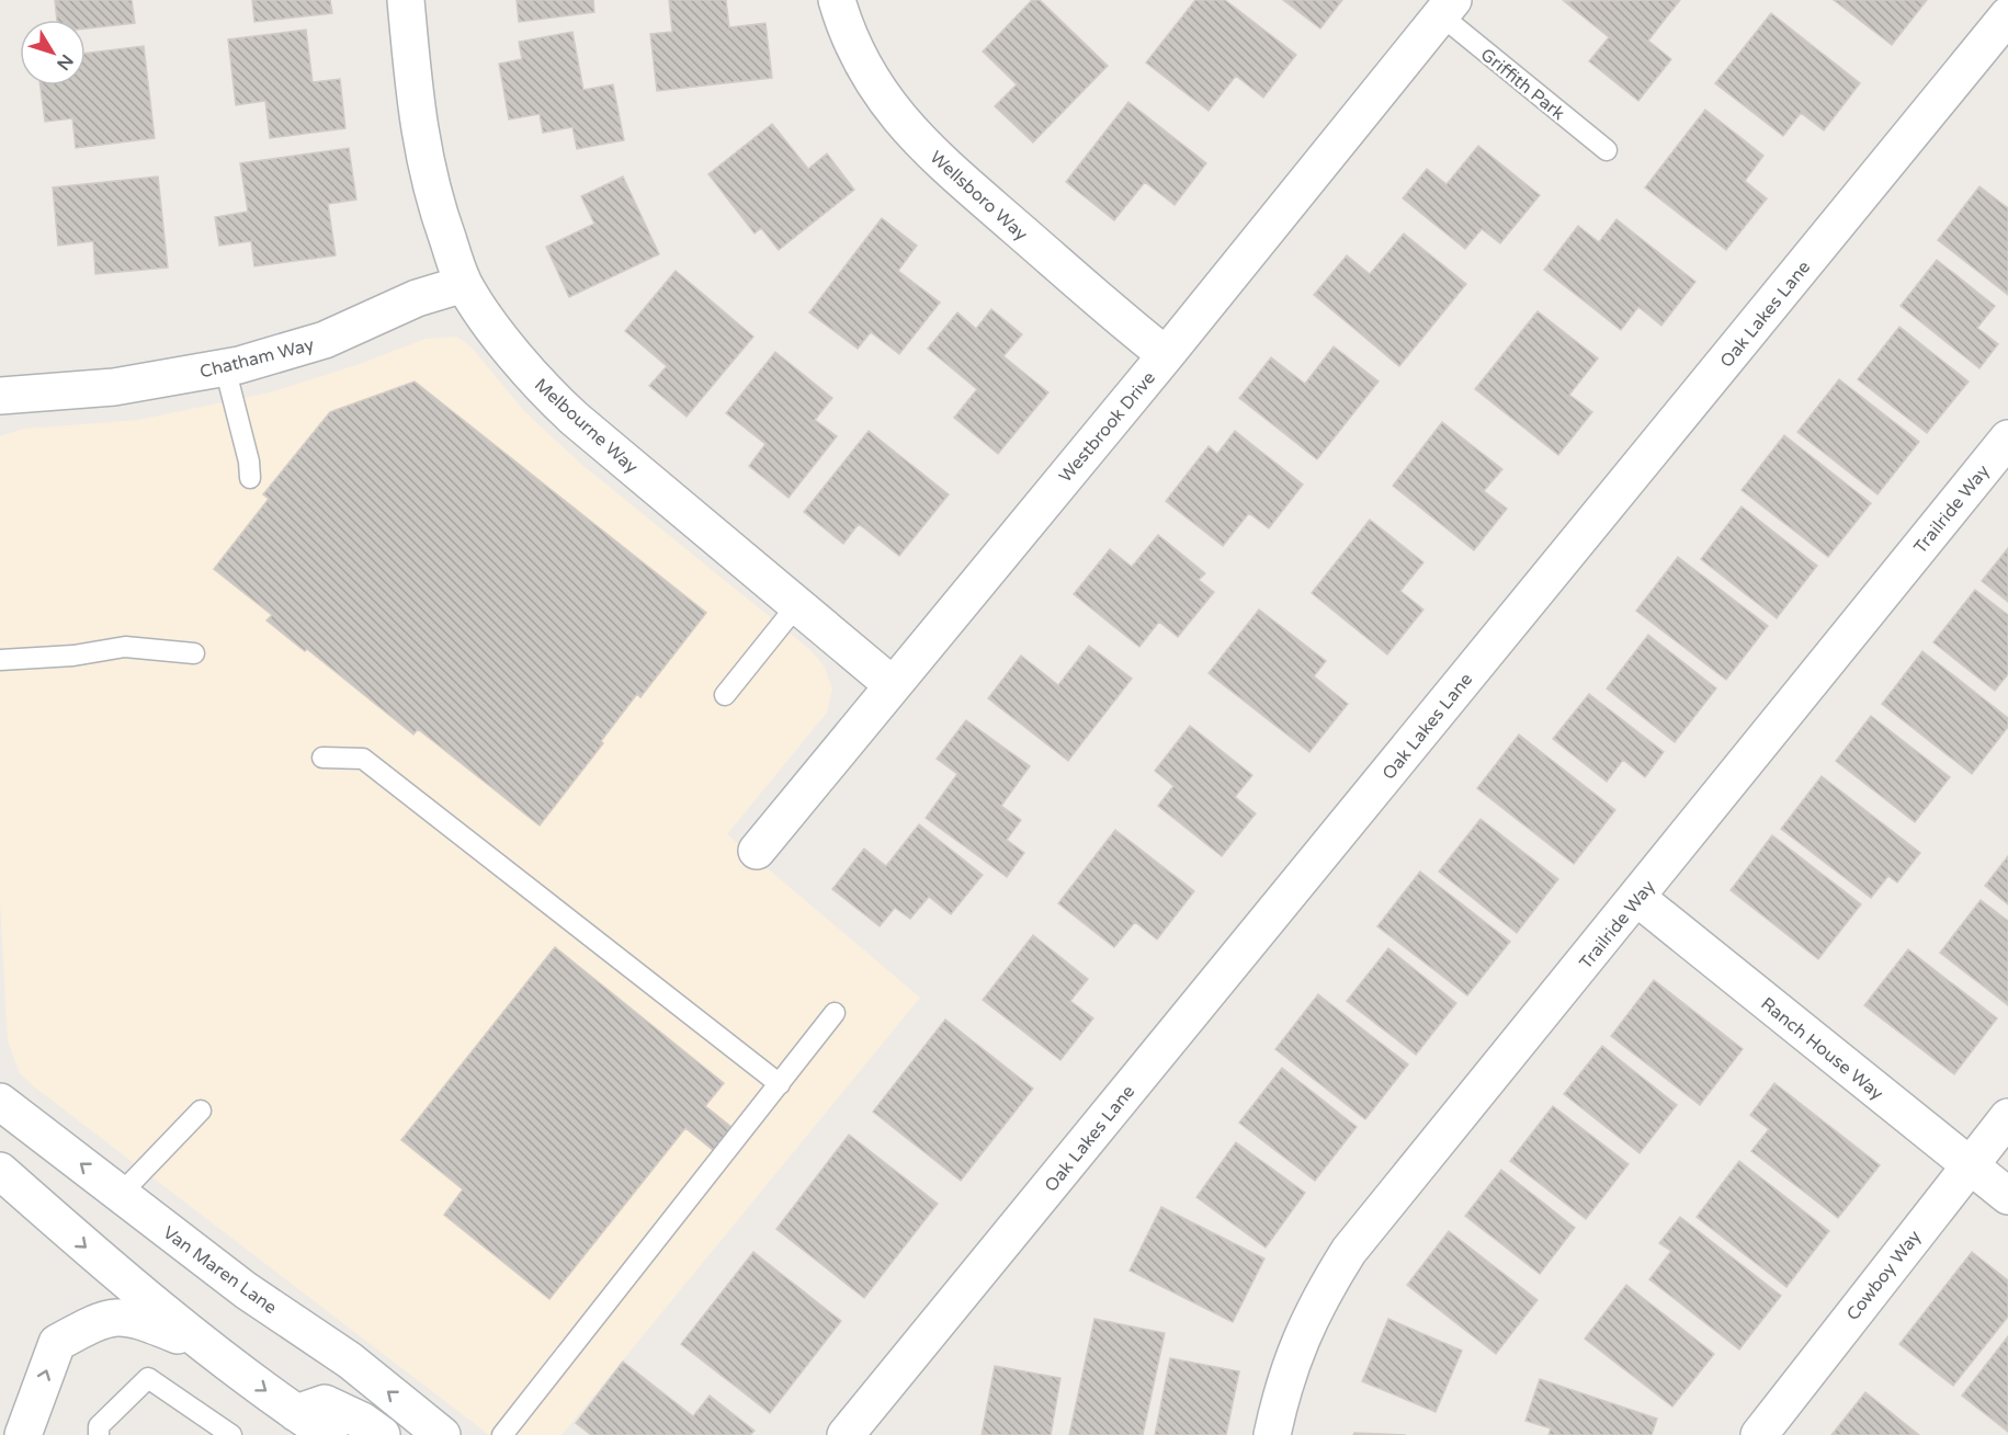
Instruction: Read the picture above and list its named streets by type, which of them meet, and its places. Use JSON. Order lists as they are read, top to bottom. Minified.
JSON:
{"streets":{"street":["Wellsboro Way","Oak Lakes Lane","Chatham Way","Melbourne Way","Westbrook Drive","Trailride Way","Ranch House Way","Van Maren Lane","Cowboy Way"],"lane":["Griffith Park"]},"crossings":[["Griffith Park","Westbrook Drive"],["Wellsboro Way","Westbrook Drive"],["Chatham Way","Melbourne Way"],["Melbourne Way","Westbrook Drive"],["Trailride Way","Ranch House Way"],["Ranch House Way","Cowboy Way"]],"north":"bottom right"}
